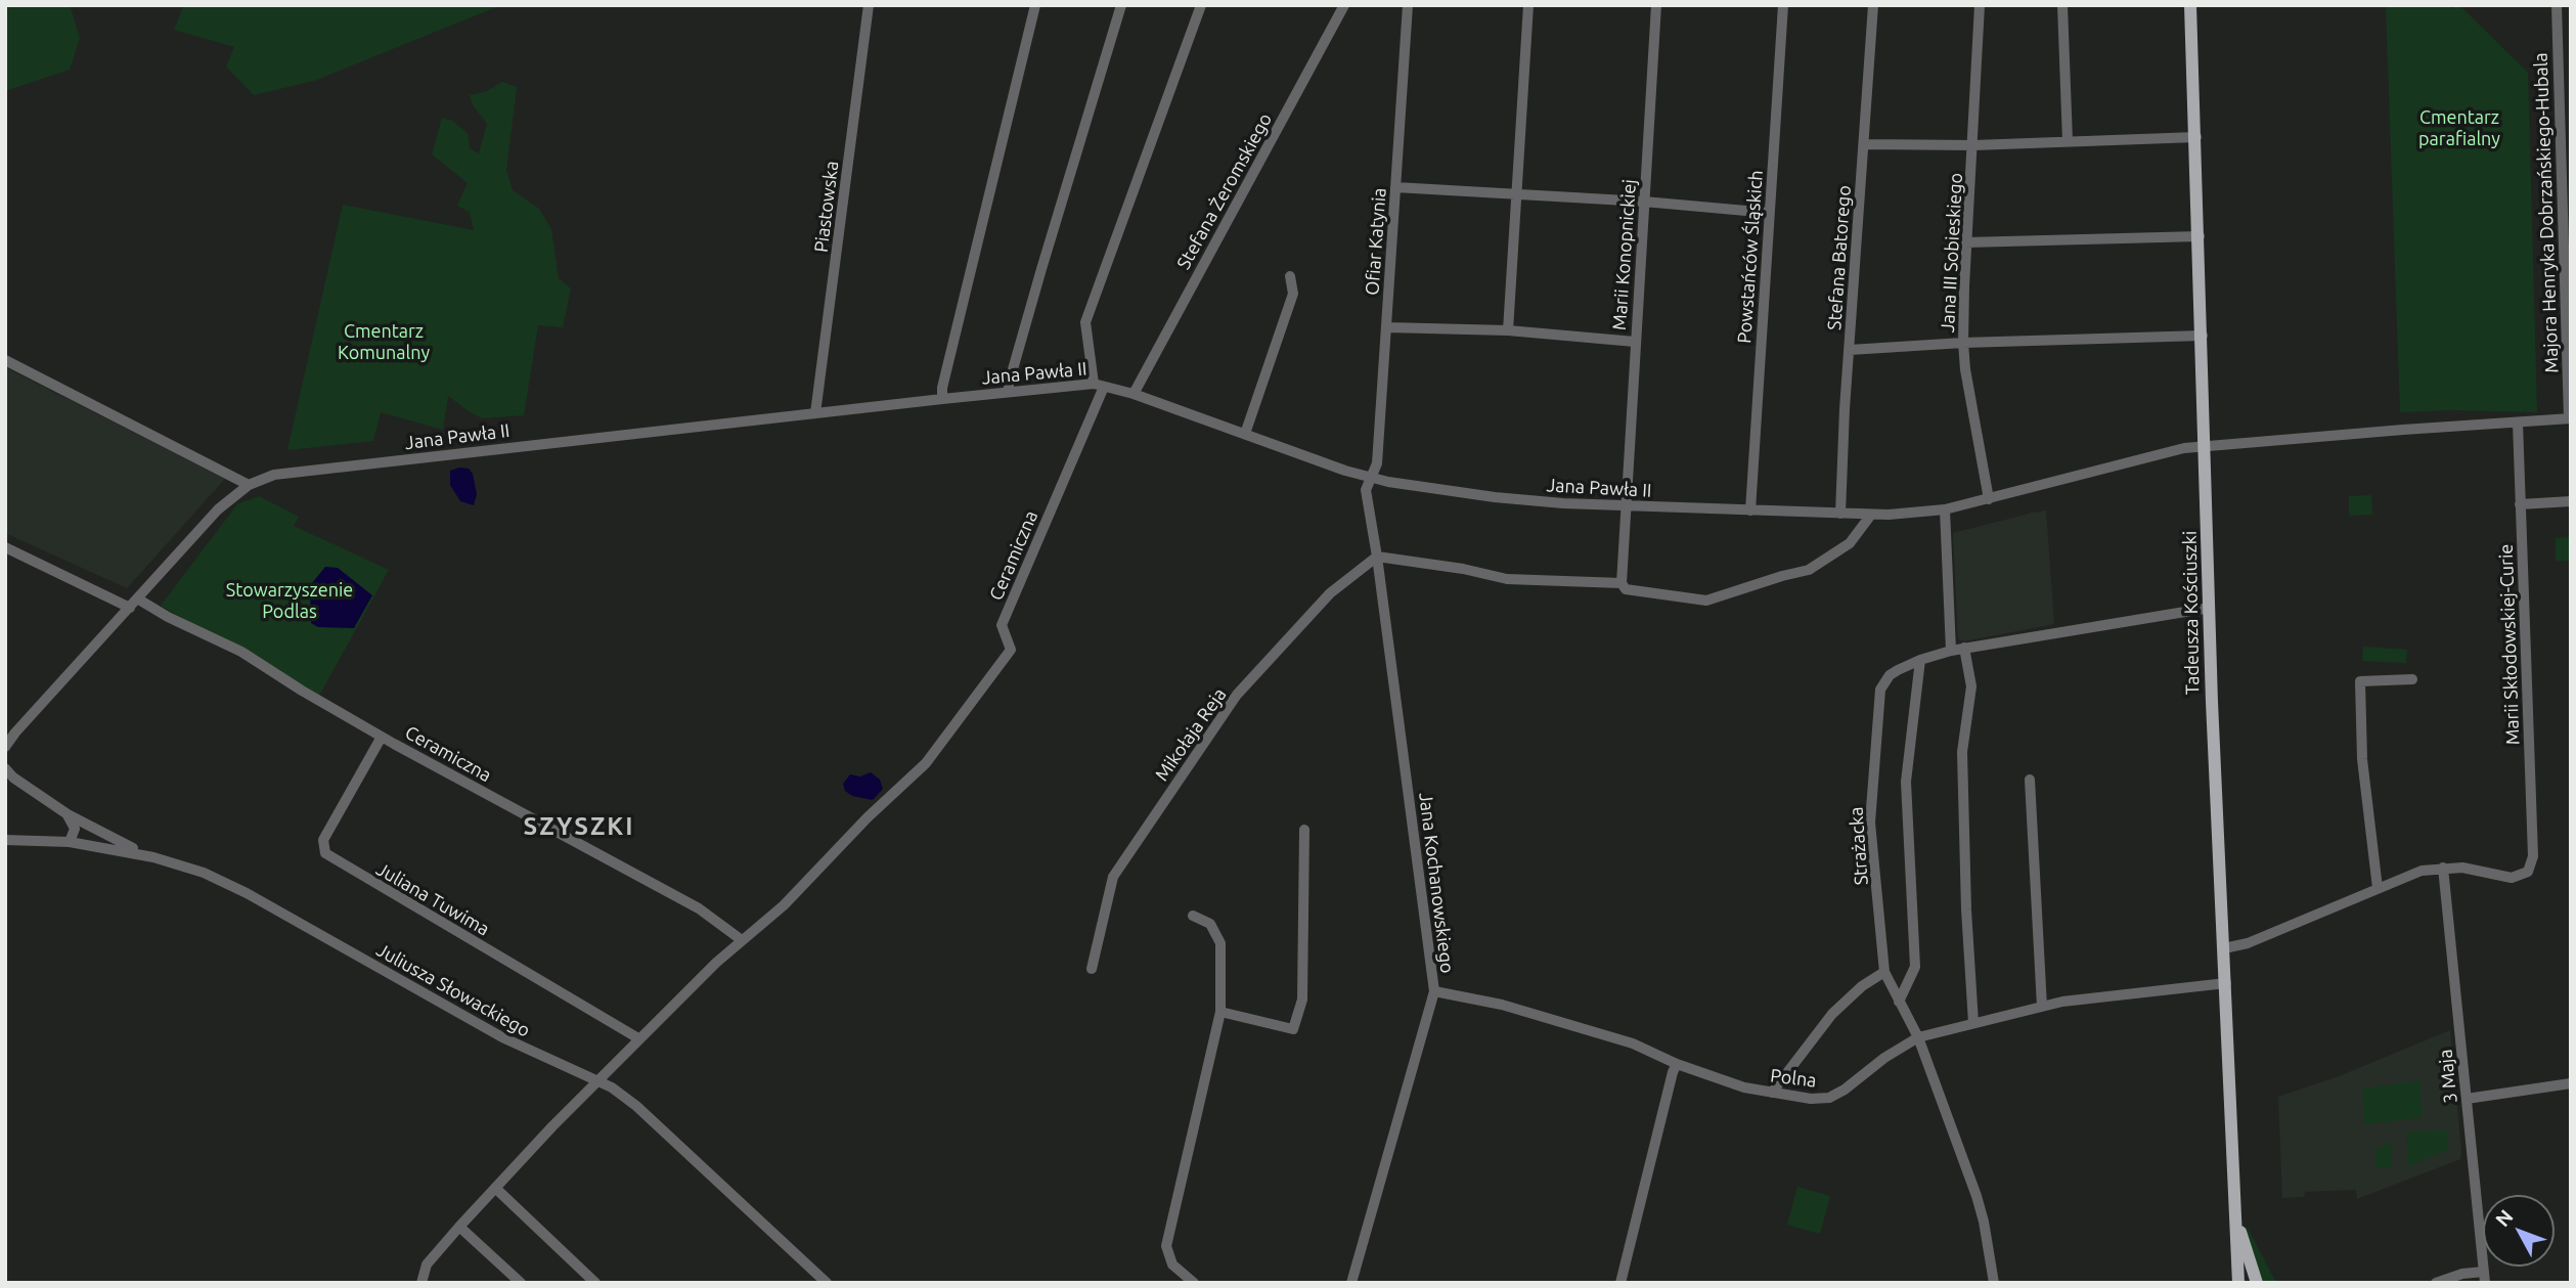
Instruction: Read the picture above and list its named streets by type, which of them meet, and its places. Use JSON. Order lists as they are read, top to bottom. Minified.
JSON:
{"streets":{"main road":["Tadeusza Kościuszki"],"street":["Stefana Żeromskiego","Piastowska","Majora Henryka Dobrzańskiego-Hubala","Ofiar Katynia","Jana III Sobieskiego","Marii Konopnickiej","Powstańców Śląskich","Stefana Batorego","Jana Pawła II","Ceramiczna","Marii Skłodowskiej-Curie","Mikołaja Reja","Strażacka","Jana Kochanowskiego","Juliana Tuwima","Juliusza Słowackiego","3 Maja","Polna"]},"crossings":[["Stefana Żeromskiego","Jana Pawła II"],["Piastowska","Jana Pawła II"],["Majora Henryka Dobrzańskiego-Hubala","Jana Pawła II"],["Ofiar Katynia","Jana Pawła II"],["Ofiar Katynia","Jana Kochanowskiego"],["Jana III Sobieskiego","Jana Pawła II"],["Marii Konopnickiej","Jana Pawła II"],["Powstańców Śląskich","Jana Pawła II"],["Stefana Batorego","Jana Pawła II"],["Jana Pawła II","Ceramiczna"],["Jana Pawła II","Tadeusza Kościuszki"],["Jana Pawła II","Marii Skłodowskiej-Curie"],["Jana Pawła II","Jana Kochanowskiego"],["Ceramiczna","Juliana Tuwima"],["Ceramiczna","Juliusza Słowackiego"],["Tadeusza Kościuszki","Strażacka"],["Tadeusza Kościuszki","Polna"],["Marii Skłodowskiej-Curie","3 Maja"],["Mikołaja Reja","Jana Kochanowskiego"],["Strażacka","Polna"],["Jana Kochanowskiego","Polna"]],"districts":["SZYSZKI"],"parks":["Cmentarz parafialny","Cmentarz Komunalny","Stowarzyszenie Podlas"],"north":"top left"}
